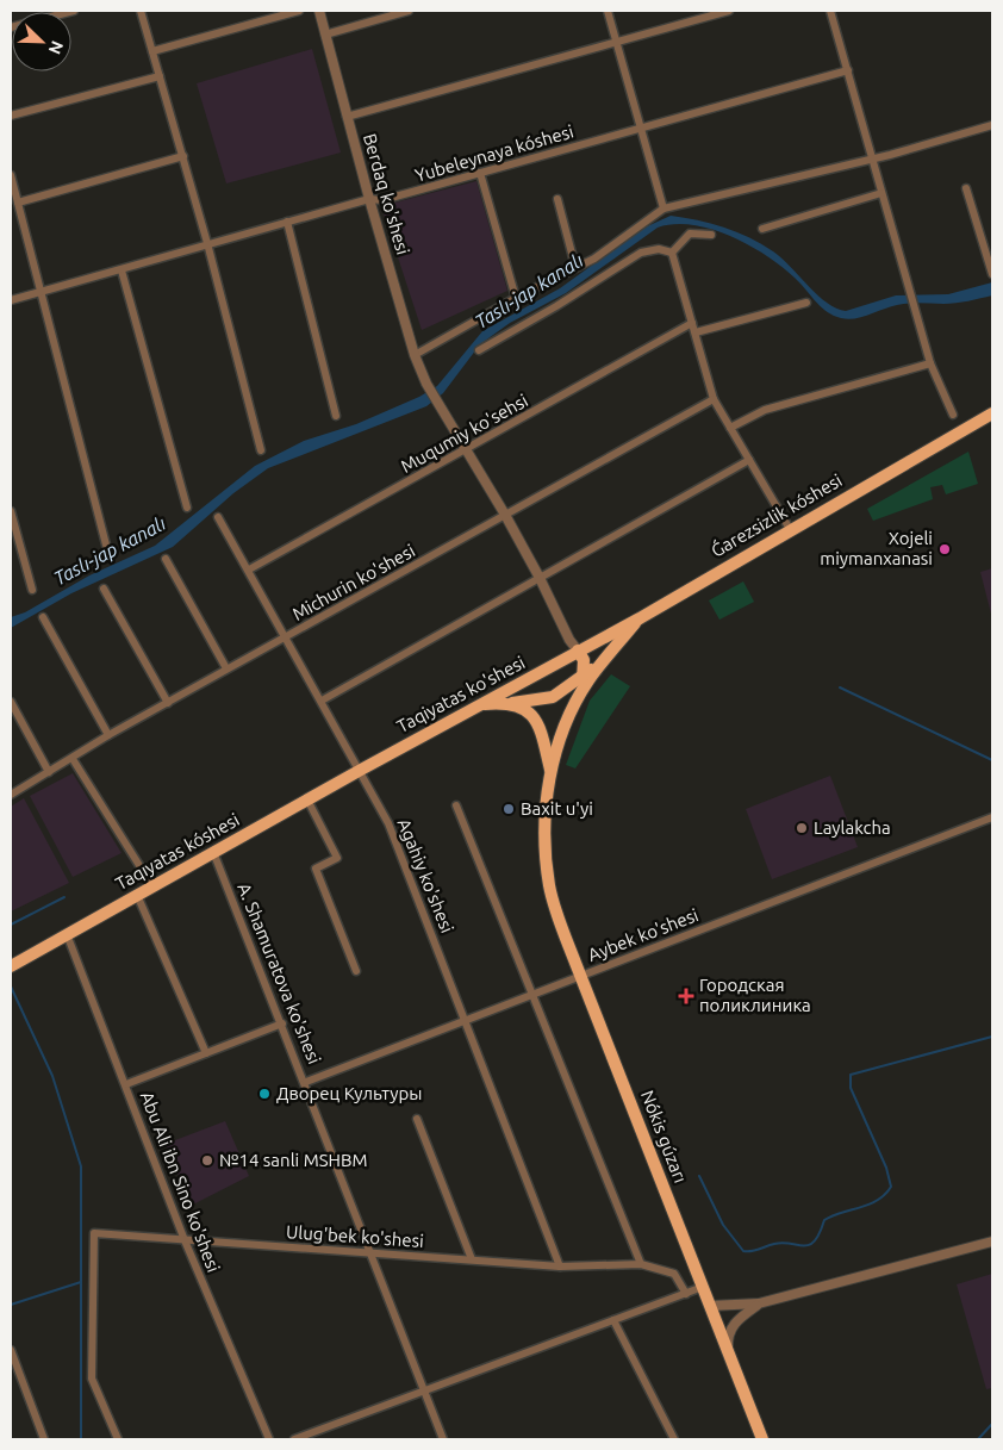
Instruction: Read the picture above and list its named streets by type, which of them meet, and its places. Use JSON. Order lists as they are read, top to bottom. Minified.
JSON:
{"streets":{"main road":["Ǵarezsizlik kóshesi","Taqiyatas ko'shesi","Taqıyatas kóshesi","Nókis gúzarı"],"street":["Yubeleynaya kóshesi","Berdaq ko'shesi","Muqumiy ko'sehsi","Michurin ko'shesi","Agahiy ko'shesi","Aybek ko'shesi","A. Shamuratova ko'shesi","Abu Ali ibn Sino ko'shesi","Ulug'bek ko'shesi"]},"crossings":[["Yubeleynaya kóshesi","Berdaq ko'shesi"],["Berdaq ko'shesi","Muqumiy ko'sehsi"],["Berdaq ko'shesi","Ǵarezsizlik kóshesi"],["Berdaq ko'shesi","Michurin ko'shesi"],["Berdaq ko'shesi","Taqiyatas ko'shesi"],["Muqumiy ko'sehsi","Agahiy ko'shesi"],["Ǵarezsizlik kóshesi","Taqiyatas ko'shesi"],["Michurin ko'shesi","Agahiy ko'shesi"],["Taqiyatas ko'shesi","Taqıyatas kóshesi"],["Taqiyatas ko'shesi","Agahiy ko'shesi"],["Taqıyatas kóshesi","Agahiy ko'shesi"],["Taqıyatas kóshesi","A. Shamuratova ko'shesi"],["Taqıyatas kóshesi","Abu Ali ibn Sino ko'shesi"],["Agahiy ko'shesi","Aybek ko'shesi"],["Agahiy ko'shesi","Ulug'bek ko'shesi"],["Aybek ko'shesi","A. Shamuratova ko'shesi"],["Aybek ko'shesi","Nókis gúzarı"],["A. Shamuratova ko'shesi","Ulug'bek ko'shesi"],["Abu Ali ibn Sino ko'shesi","Ulug'bek ko'shesi"]],"water":["Taslı-jap kanalı"],"places":{"other":["Xojeli miymanxanasi","Baxit u'yi","Laylakcha","Дворец Культуры","№14 sanli MSHBM"],"health":["Городская поликлиника"]},"north":"bottom right"}
